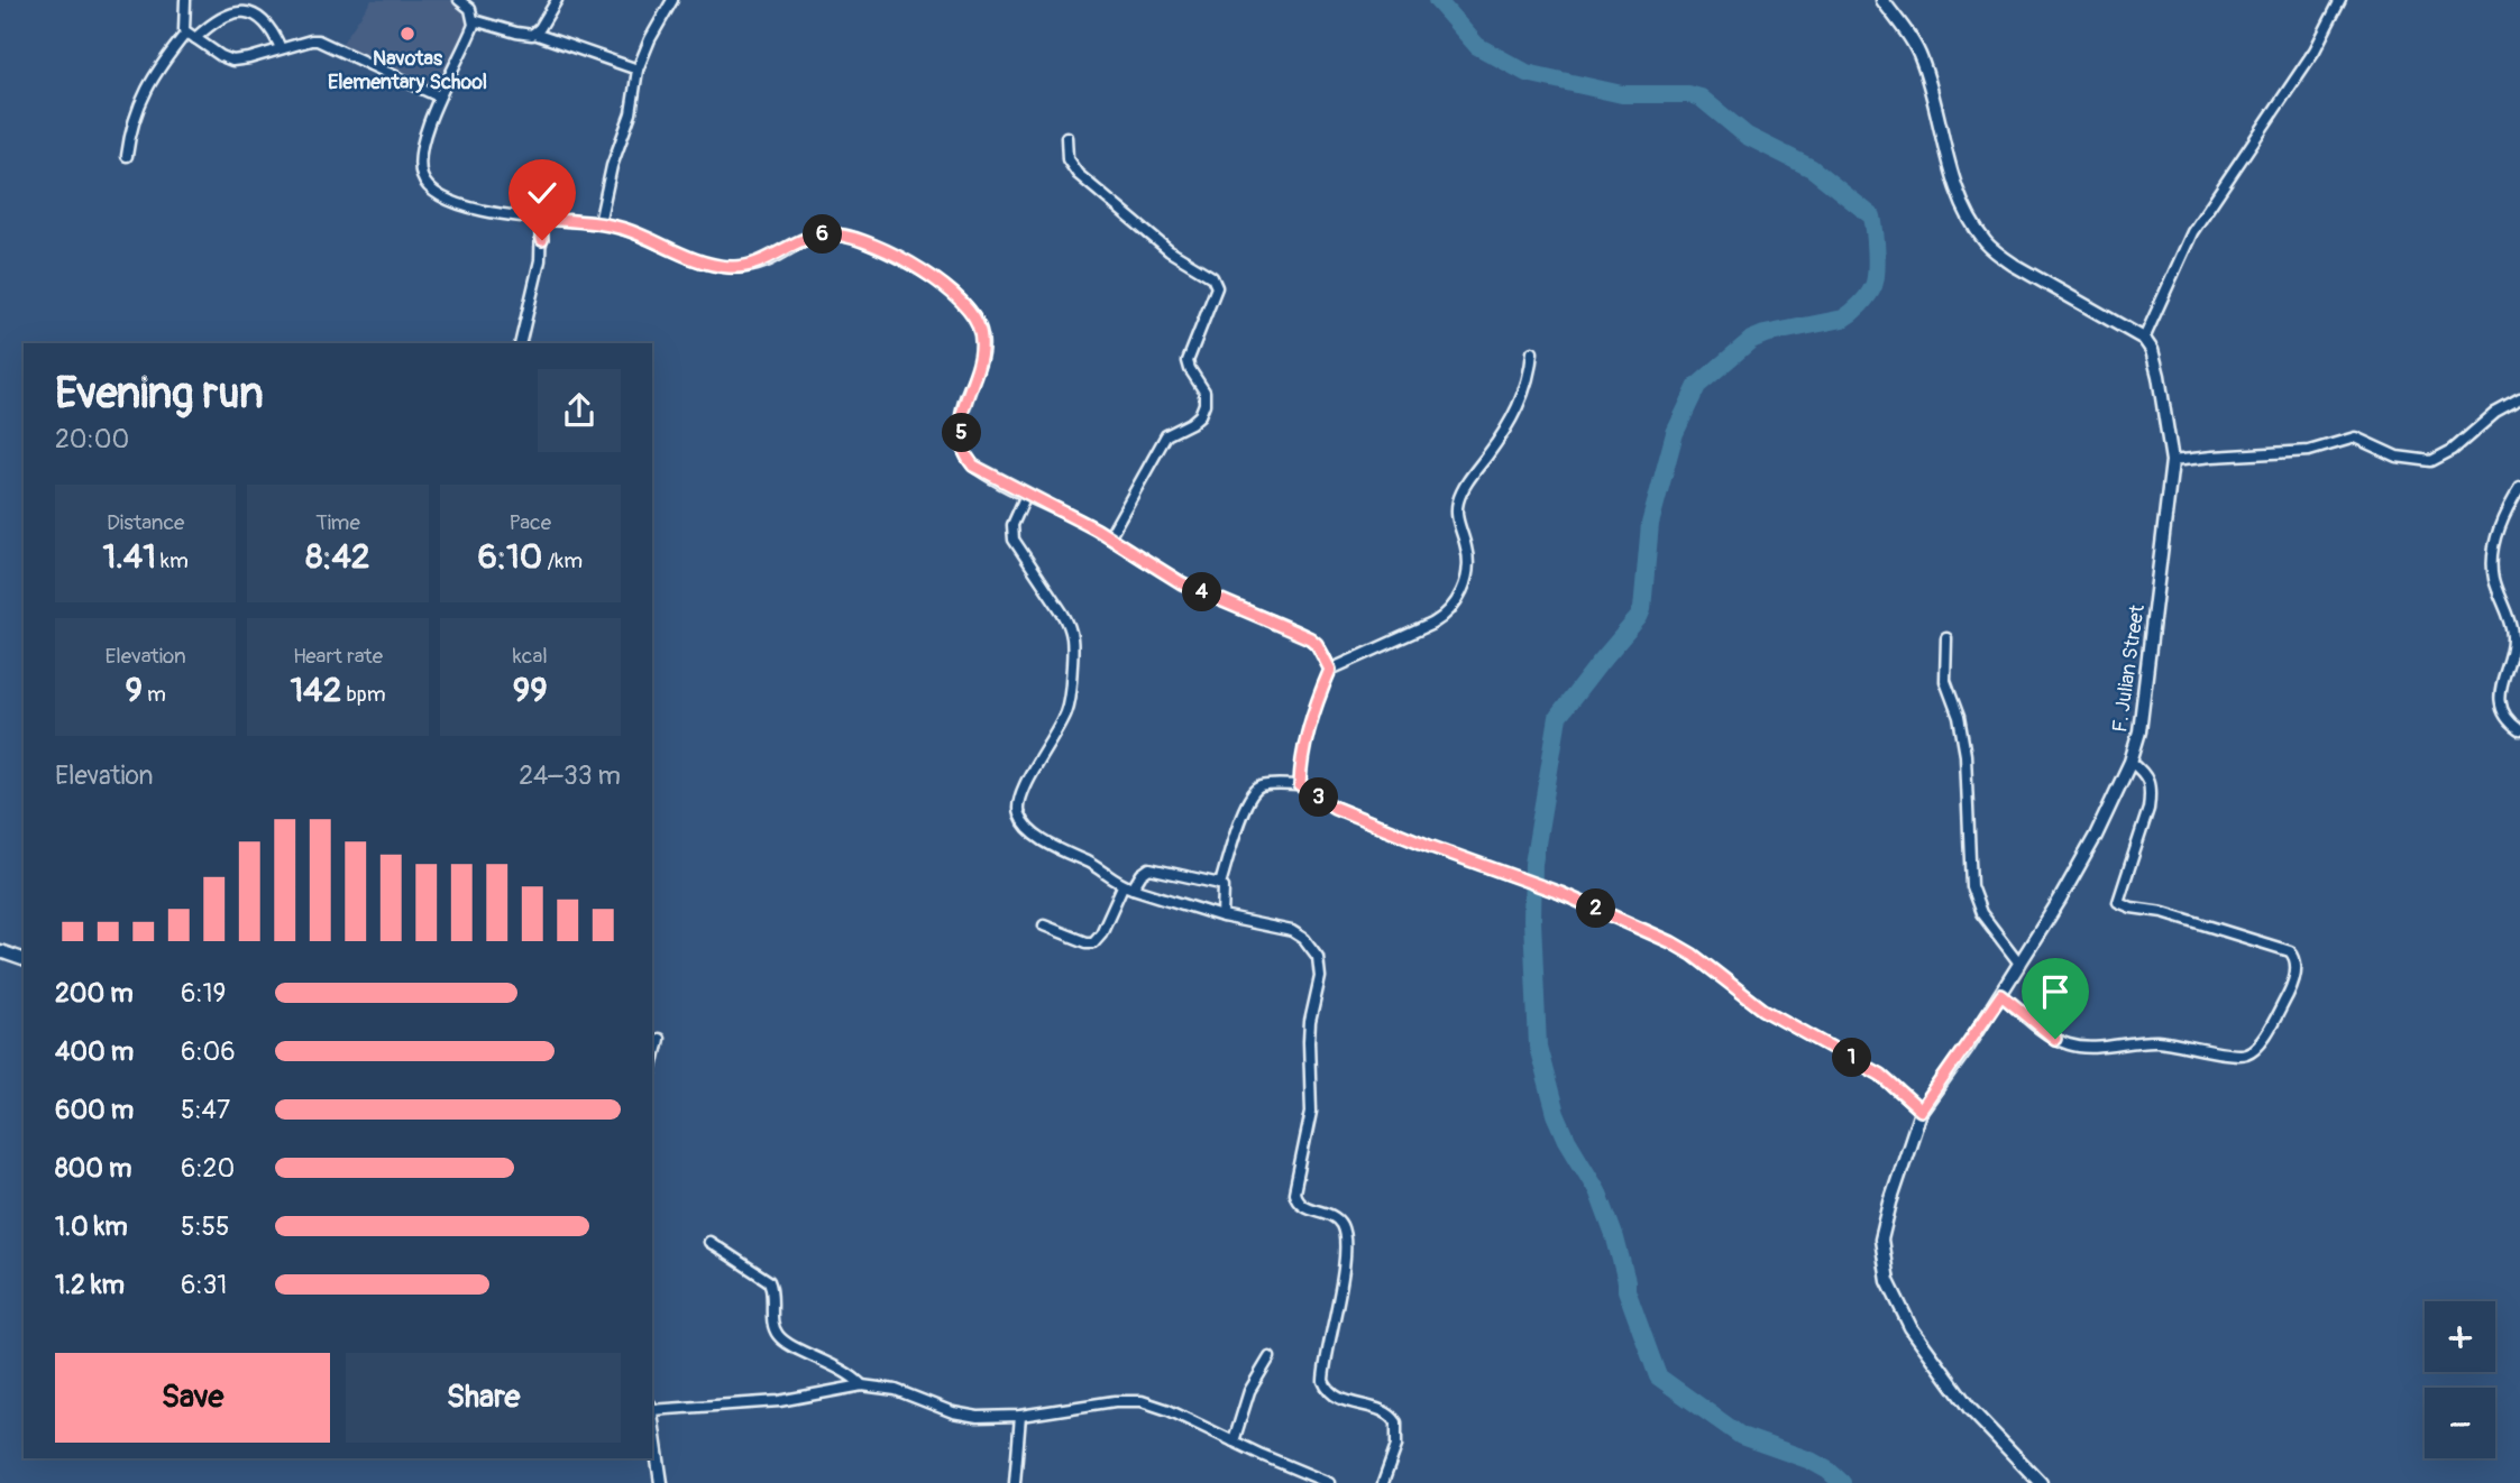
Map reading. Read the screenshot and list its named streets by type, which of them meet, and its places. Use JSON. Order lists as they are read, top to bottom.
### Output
{
  "streets": {
    "street": ["F. Julian Street"]
  },
  "places": ["Navotas Elementary School"],
  "page": {
    "pins": [
      "6",
      "5",
      "4",
      "3",
      "2",
      "1"
    ],
    "heading": ["Evening run", "20:00"],
    "stats": [
      ["Distance", "1.41 km"],
      ["Time", "8:42"],
      ["Pace", "6:10 /km"],
      ["Elevation", "9 m"],
      ["Heart rate", "142 bpm"],
      ["kcal", "99"]
    ],
    "chart": ["Elevation", "24–33 m"],
    "list": [
      {
        "name": "200 m",
        "note": "6:19"
      },
      {
        "name": "400 m",
        "note": "6:06"
      },
      {
        "name": "600 m",
        "note": "5:47"
      },
      {
        "name": "800 m",
        "note": "6:20"
      },
      {
        "name": "1.0 km",
        "note": "5:55"
      },
      {
        "name": "1.2 km",
        "note": "6:31"
      }
    ],
    "map_buttons": ["+", "−"],
    "buttons": ["Save", "Share"]
  }
}
